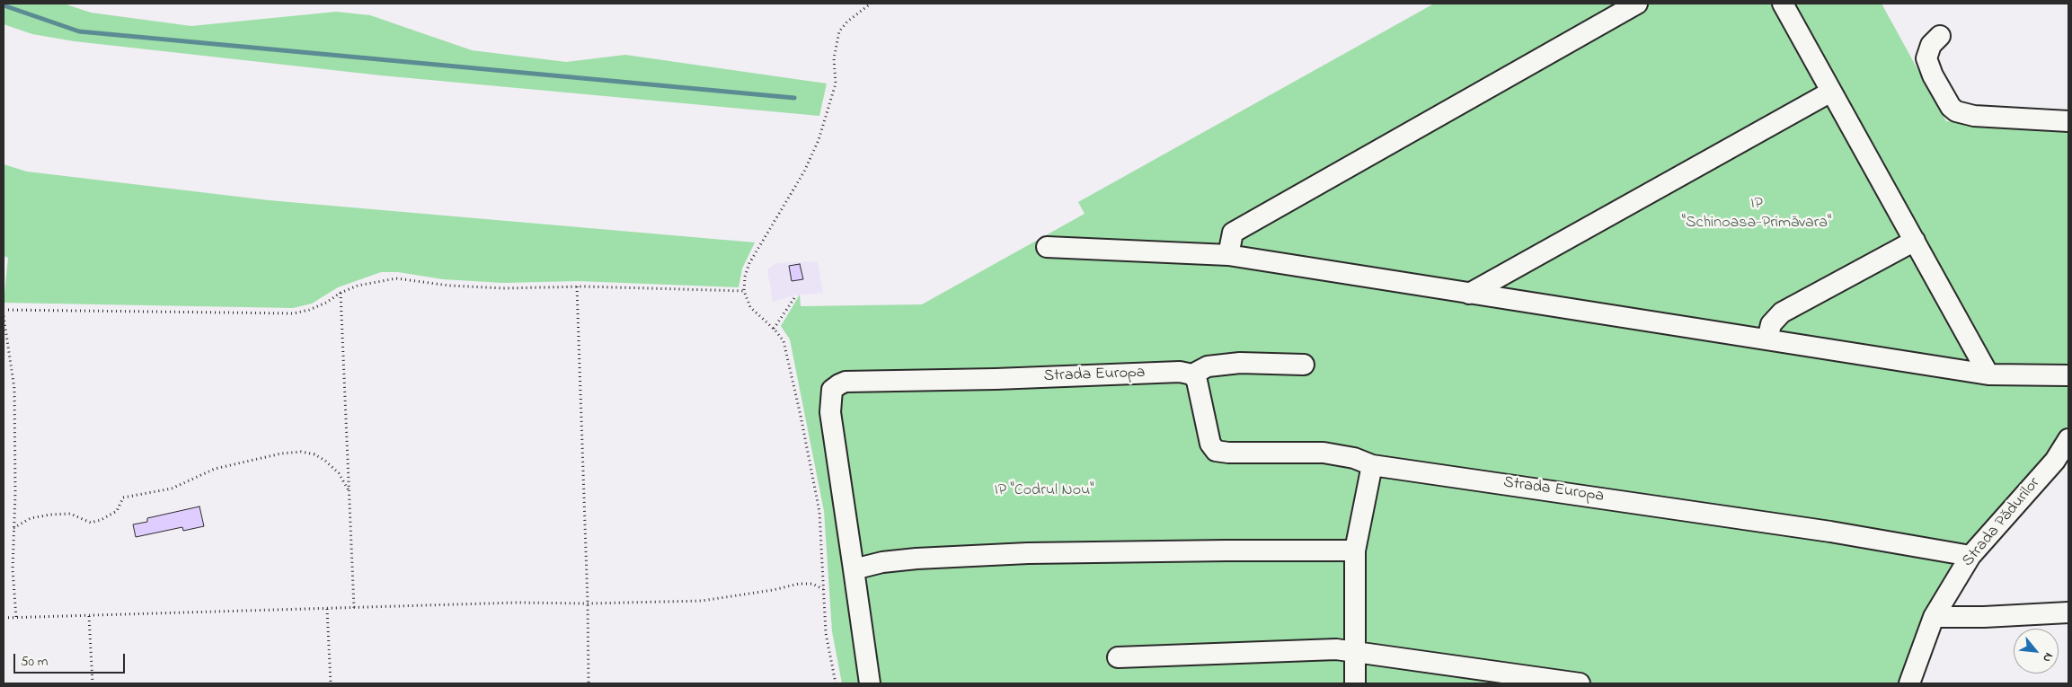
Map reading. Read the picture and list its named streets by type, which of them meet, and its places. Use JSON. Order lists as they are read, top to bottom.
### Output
{
  "streets": {
    "street": ["Strada Europa", "Strada Pădurilor"]
  },
  "crossings": [
    ["Strada Europa", "Strada Pădurilor"]
  ],
  "parks": ["IP \"Schinoasa-Primăvara\"", "IP \"Codrul Nou\""],
  "scale_bar": "50 m",
  "north": "bottom right"
}
